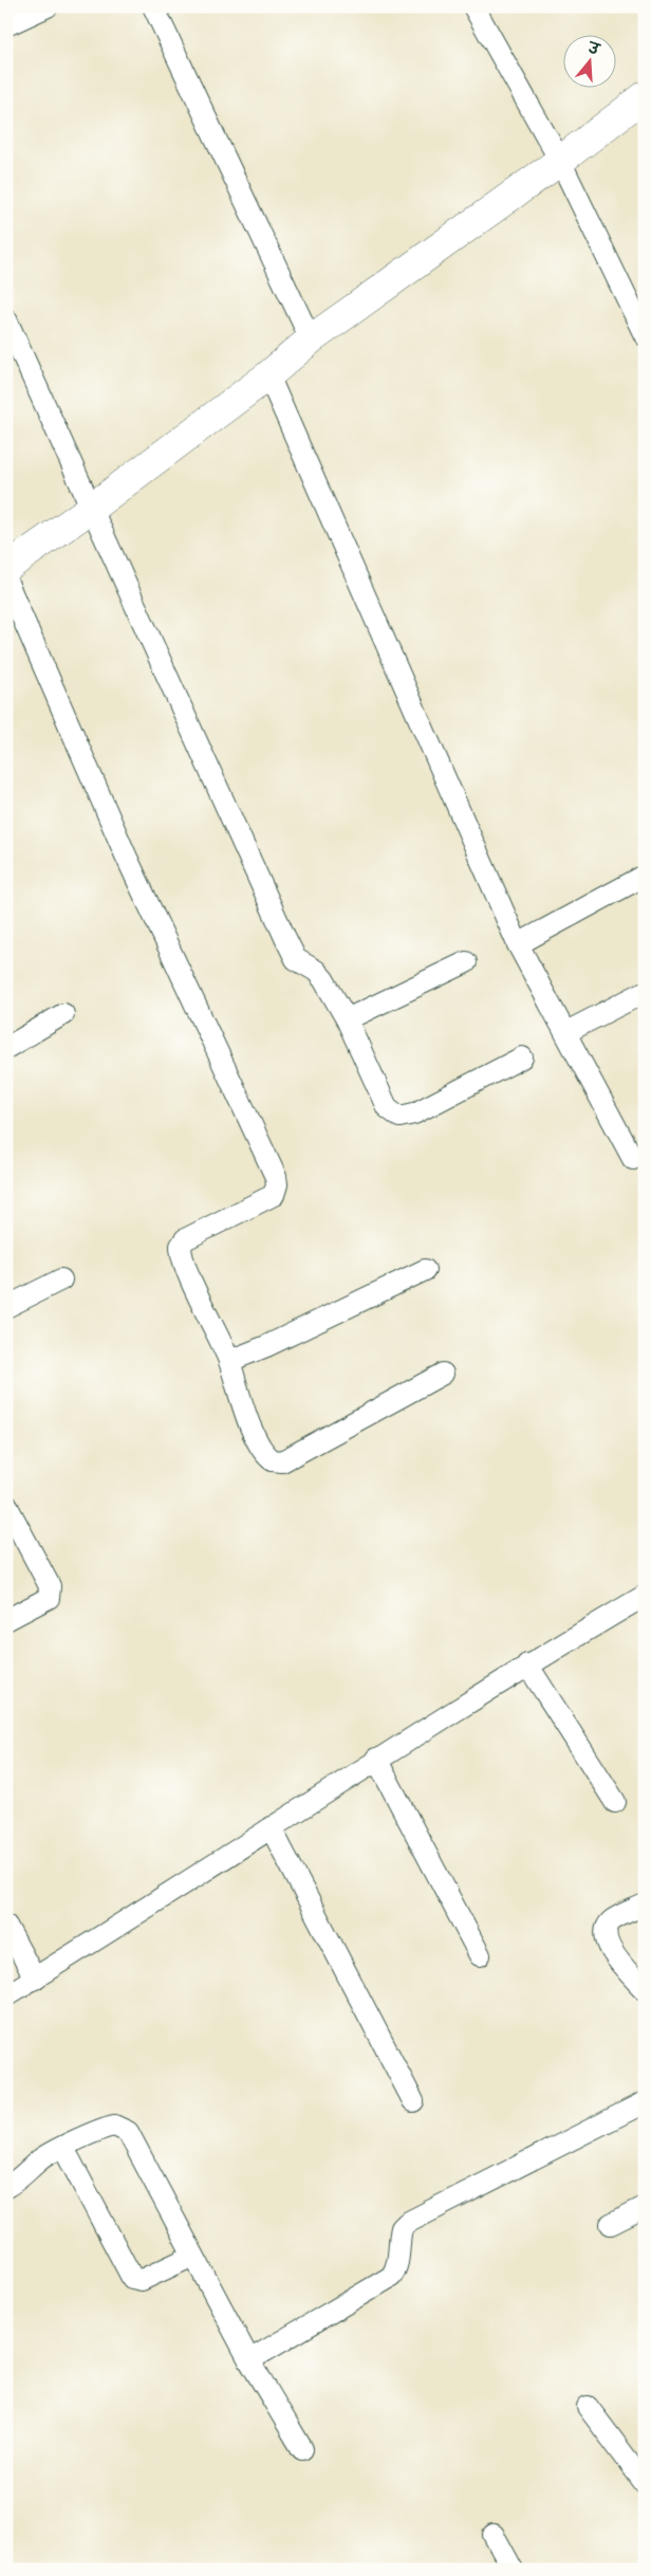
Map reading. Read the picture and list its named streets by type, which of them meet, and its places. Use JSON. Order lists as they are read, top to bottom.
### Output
{
  "north": "top"
}
